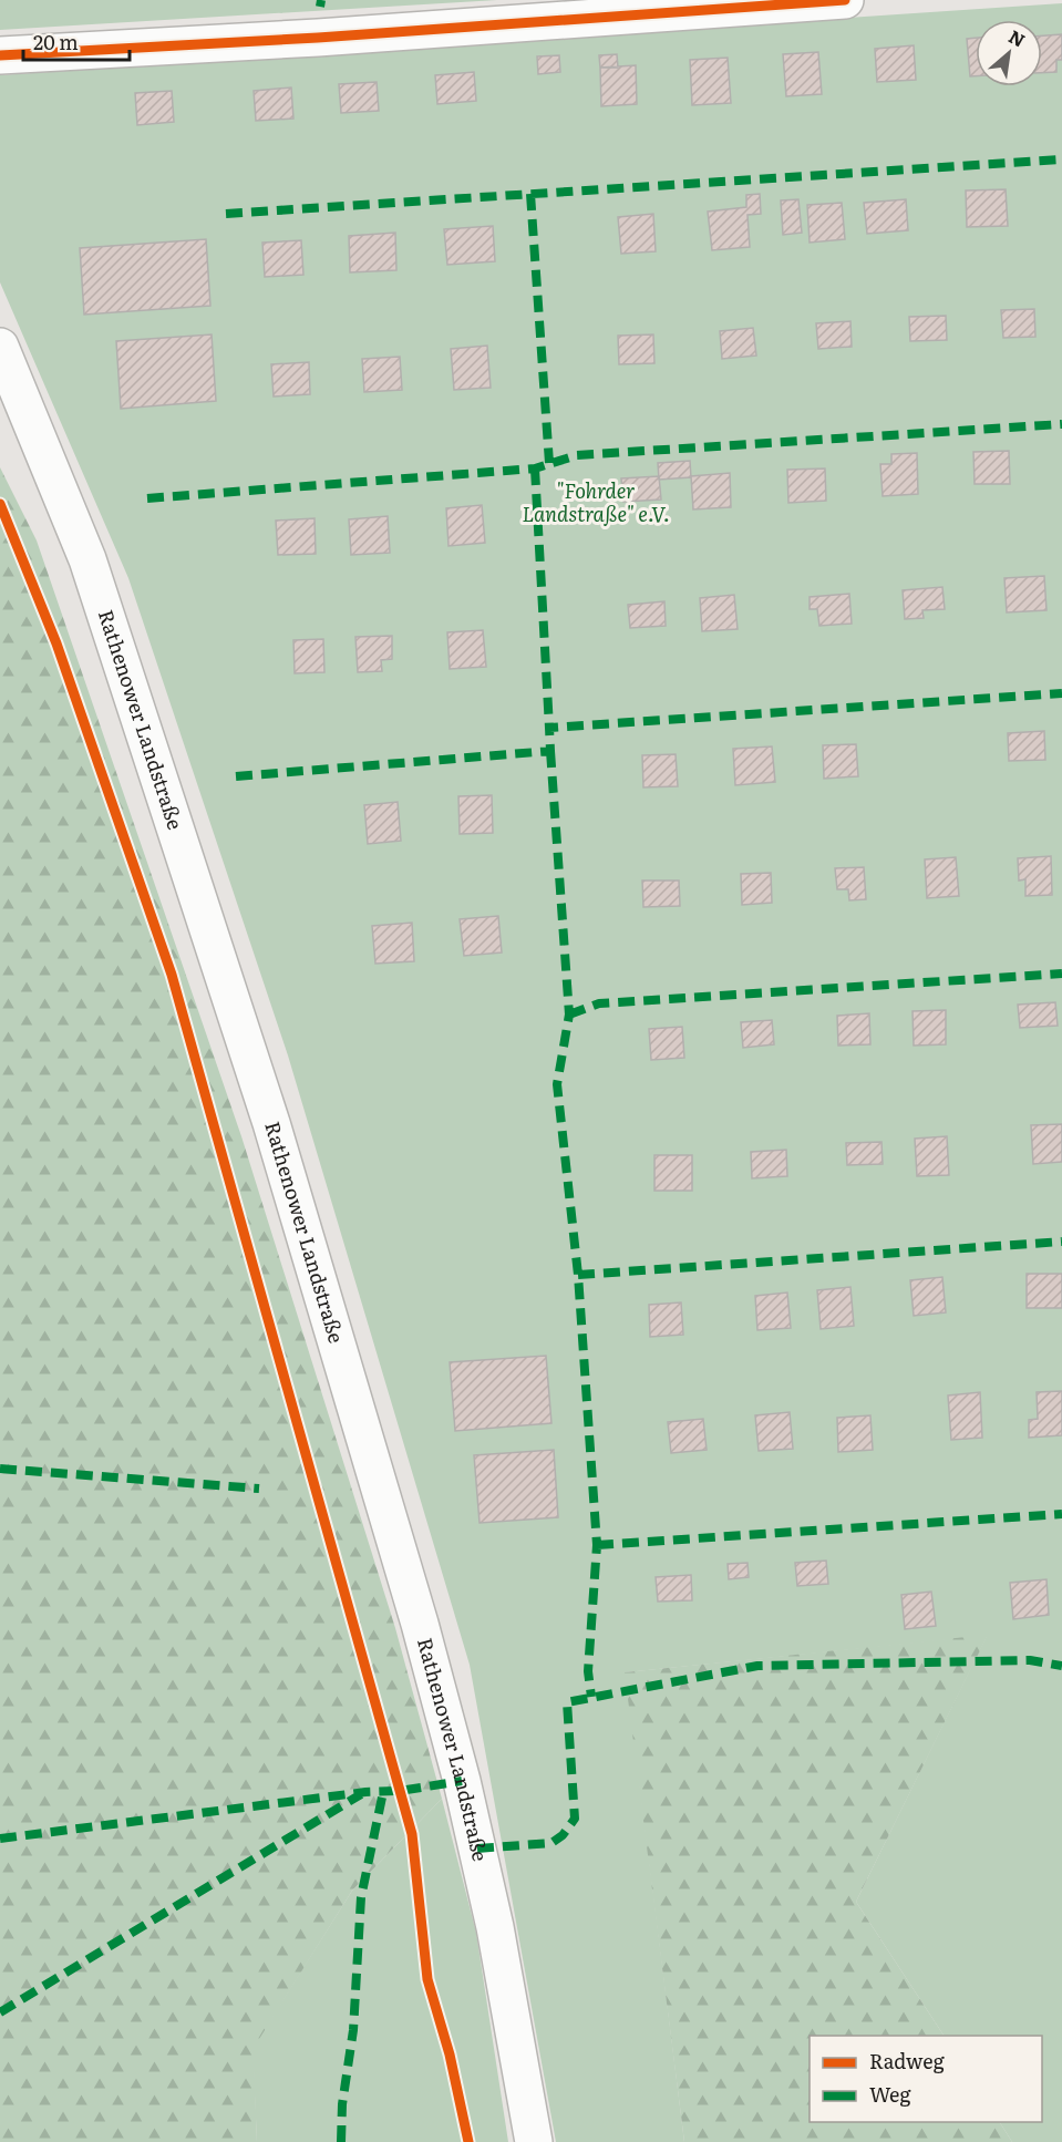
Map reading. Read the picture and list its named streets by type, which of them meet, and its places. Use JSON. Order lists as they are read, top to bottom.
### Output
{
  "streets": {
    "main road": ["Rathenower Landstraße"]
  },
  "parks": ["\"Fohrder Landstraße\" e.V."],
  "legend": ["Radweg", "Weg"],
  "scale_bar": "20 m",
  "north": "top right"
}
